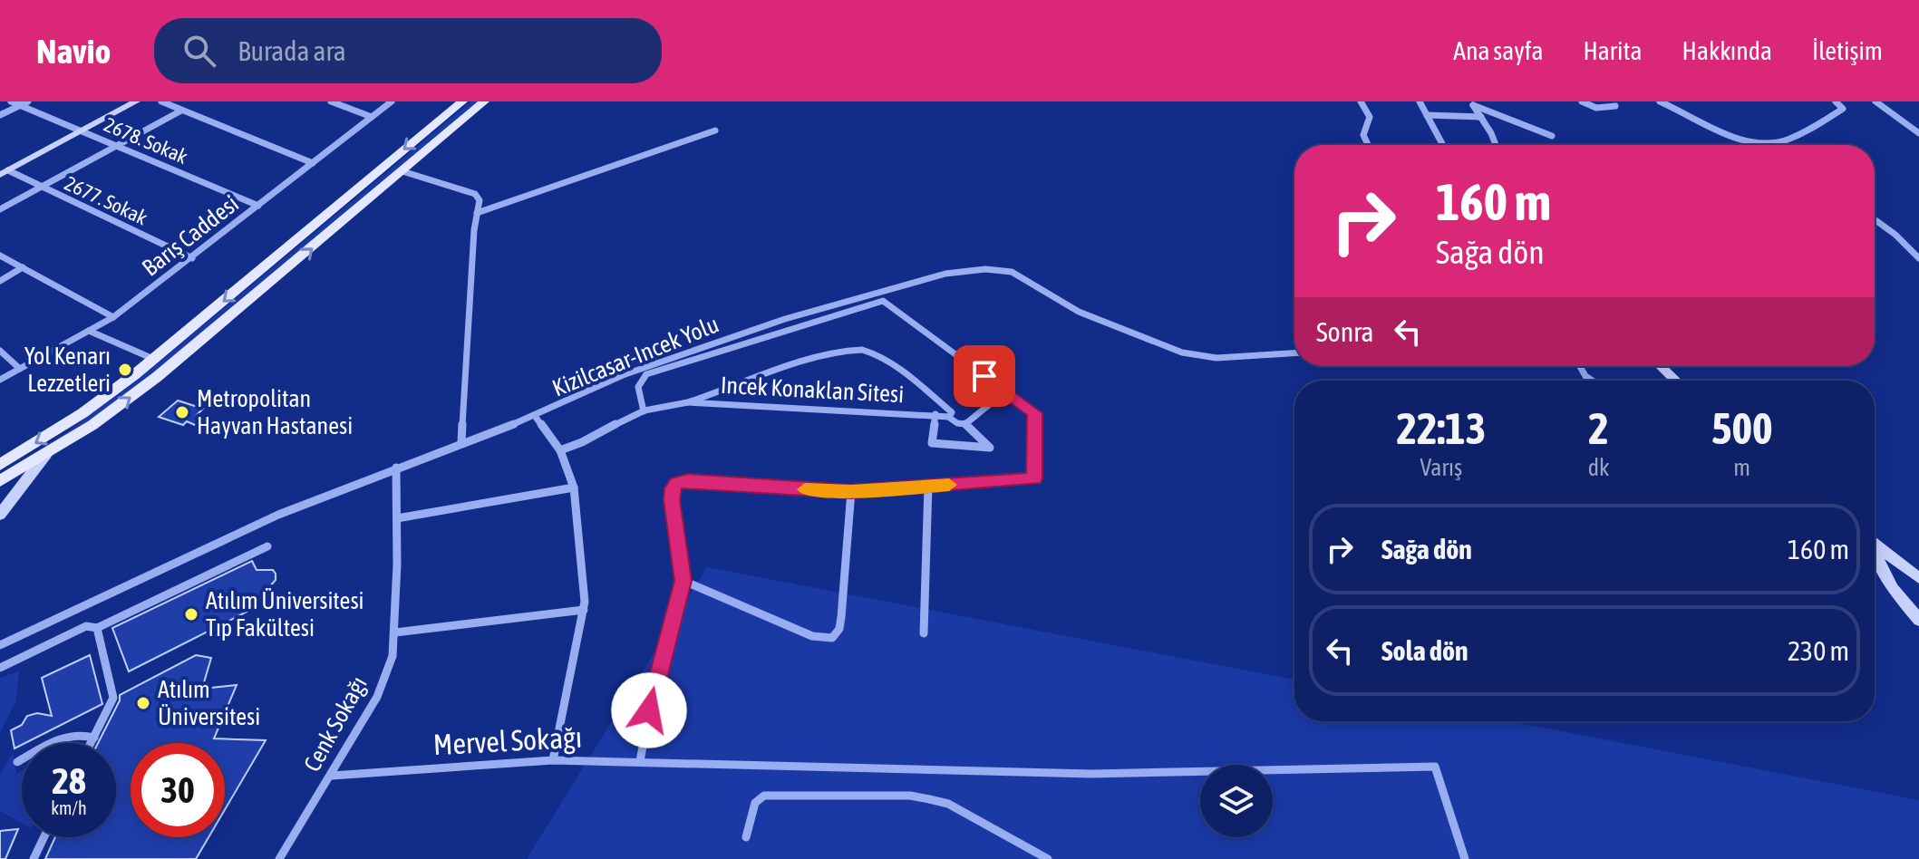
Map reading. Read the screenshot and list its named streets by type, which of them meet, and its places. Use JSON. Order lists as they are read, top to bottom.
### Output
{
  "streets": {
    "street": [
      "2678. Sokak",
      "2677. Sokak",
      "Barış Caddesi",
      "Kizilcasar-Incek Yolu",
      "Incek Konaklan Sitesi",
      "Cenk Sokağı",
      "Mervel Sokağı"
    ]
  },
  "crossings": [
    ["2678. Sokak", "Barış Caddesi"],
    ["2677. Sokak", "Barış Caddesi"],
    ["Kizilcasar-Incek Yolu", "Cenk Sokağı"],
    ["Cenk Sokağı", "Mervel Sokağı"]
  ],
  "places": [
    "Yol Kenarı Lezzetleri",
    "Metropolitan Hayvan Hastanesi",
    "Atılım Üniversitesi Tıp Fakültesi",
    "Atılım Üniversitesi"
  ],
  "page": {
    "header": "Navio",
    "search": "Burada ara",
    "nav": [
      "Ana sayfa",
      "Harita",
      "Hakkında",
      "İletişim"
    ],
    "turn": ["160 m", "Sağa dön"],
    "then": "Sonra",
    "eta": [
      "22:13",
      "Varış",
      "2",
      "dk",
      "500",
      "m"
    ],
    "list": [
      {
        "name": "Sağa dön",
        "value": "160 m"
      },
      {
        "name": "Sola dön",
        "value": "230 m"
      }
    ],
    "speed": "28 km/h",
    "limit": "30"
  }
}
